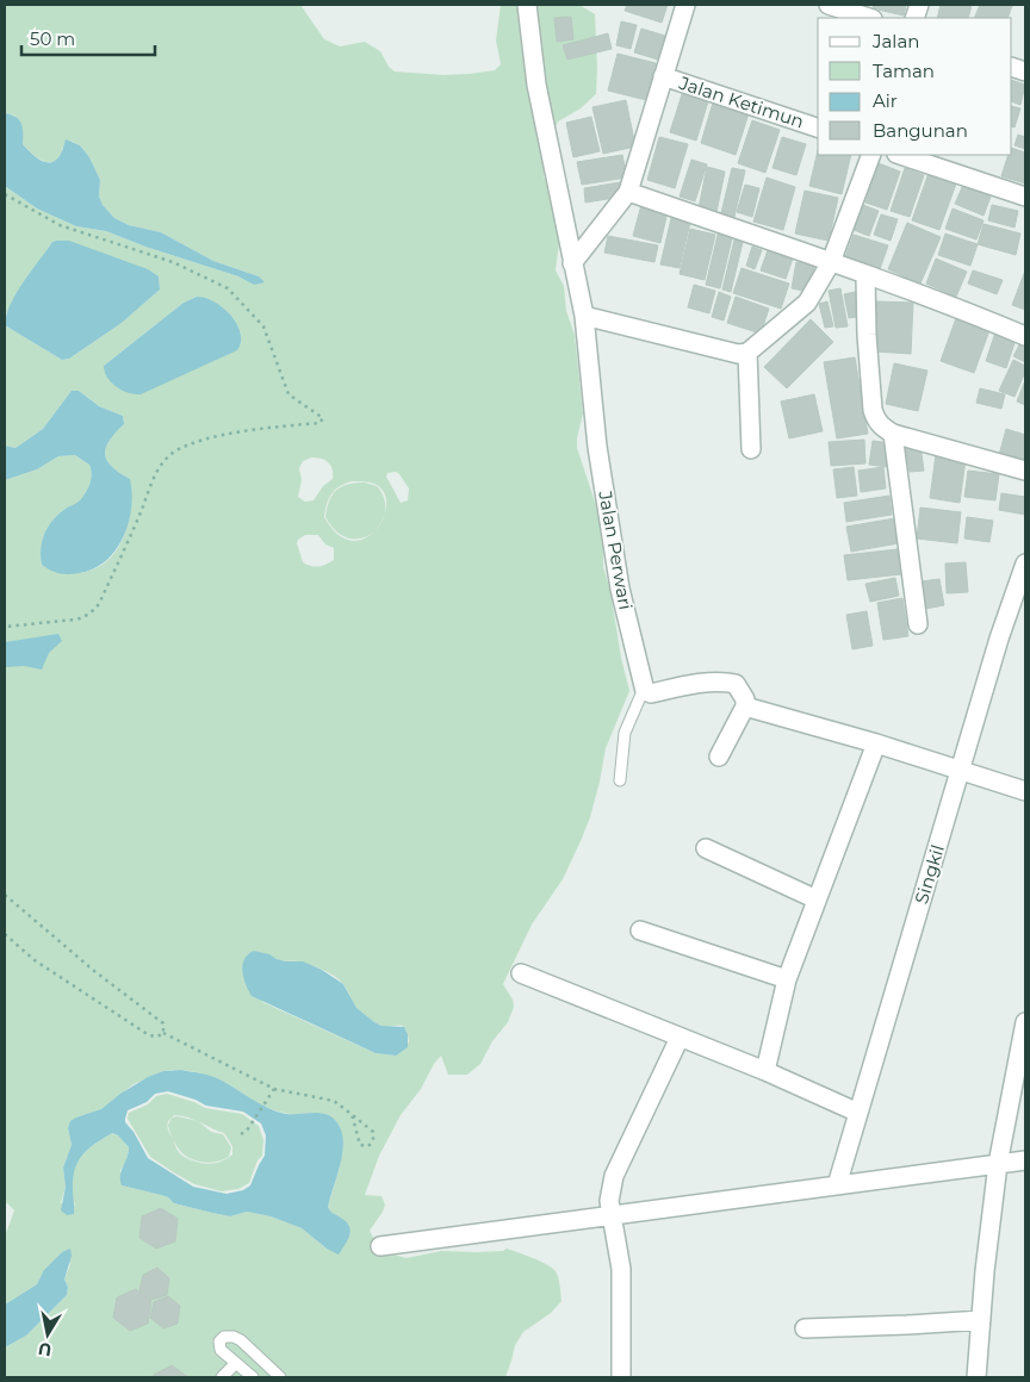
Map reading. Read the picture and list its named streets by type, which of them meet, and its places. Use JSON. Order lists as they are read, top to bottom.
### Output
{
  "streets": {
    "street": ["Jalan Ketimun", "Jalan Perwari", "Singkil"]
  },
  "legend": [
    "Jalan",
    "Taman",
    "Air",
    "Bangunan"
  ],
  "scale_bar": "50 m",
  "north": "bottom"
}
